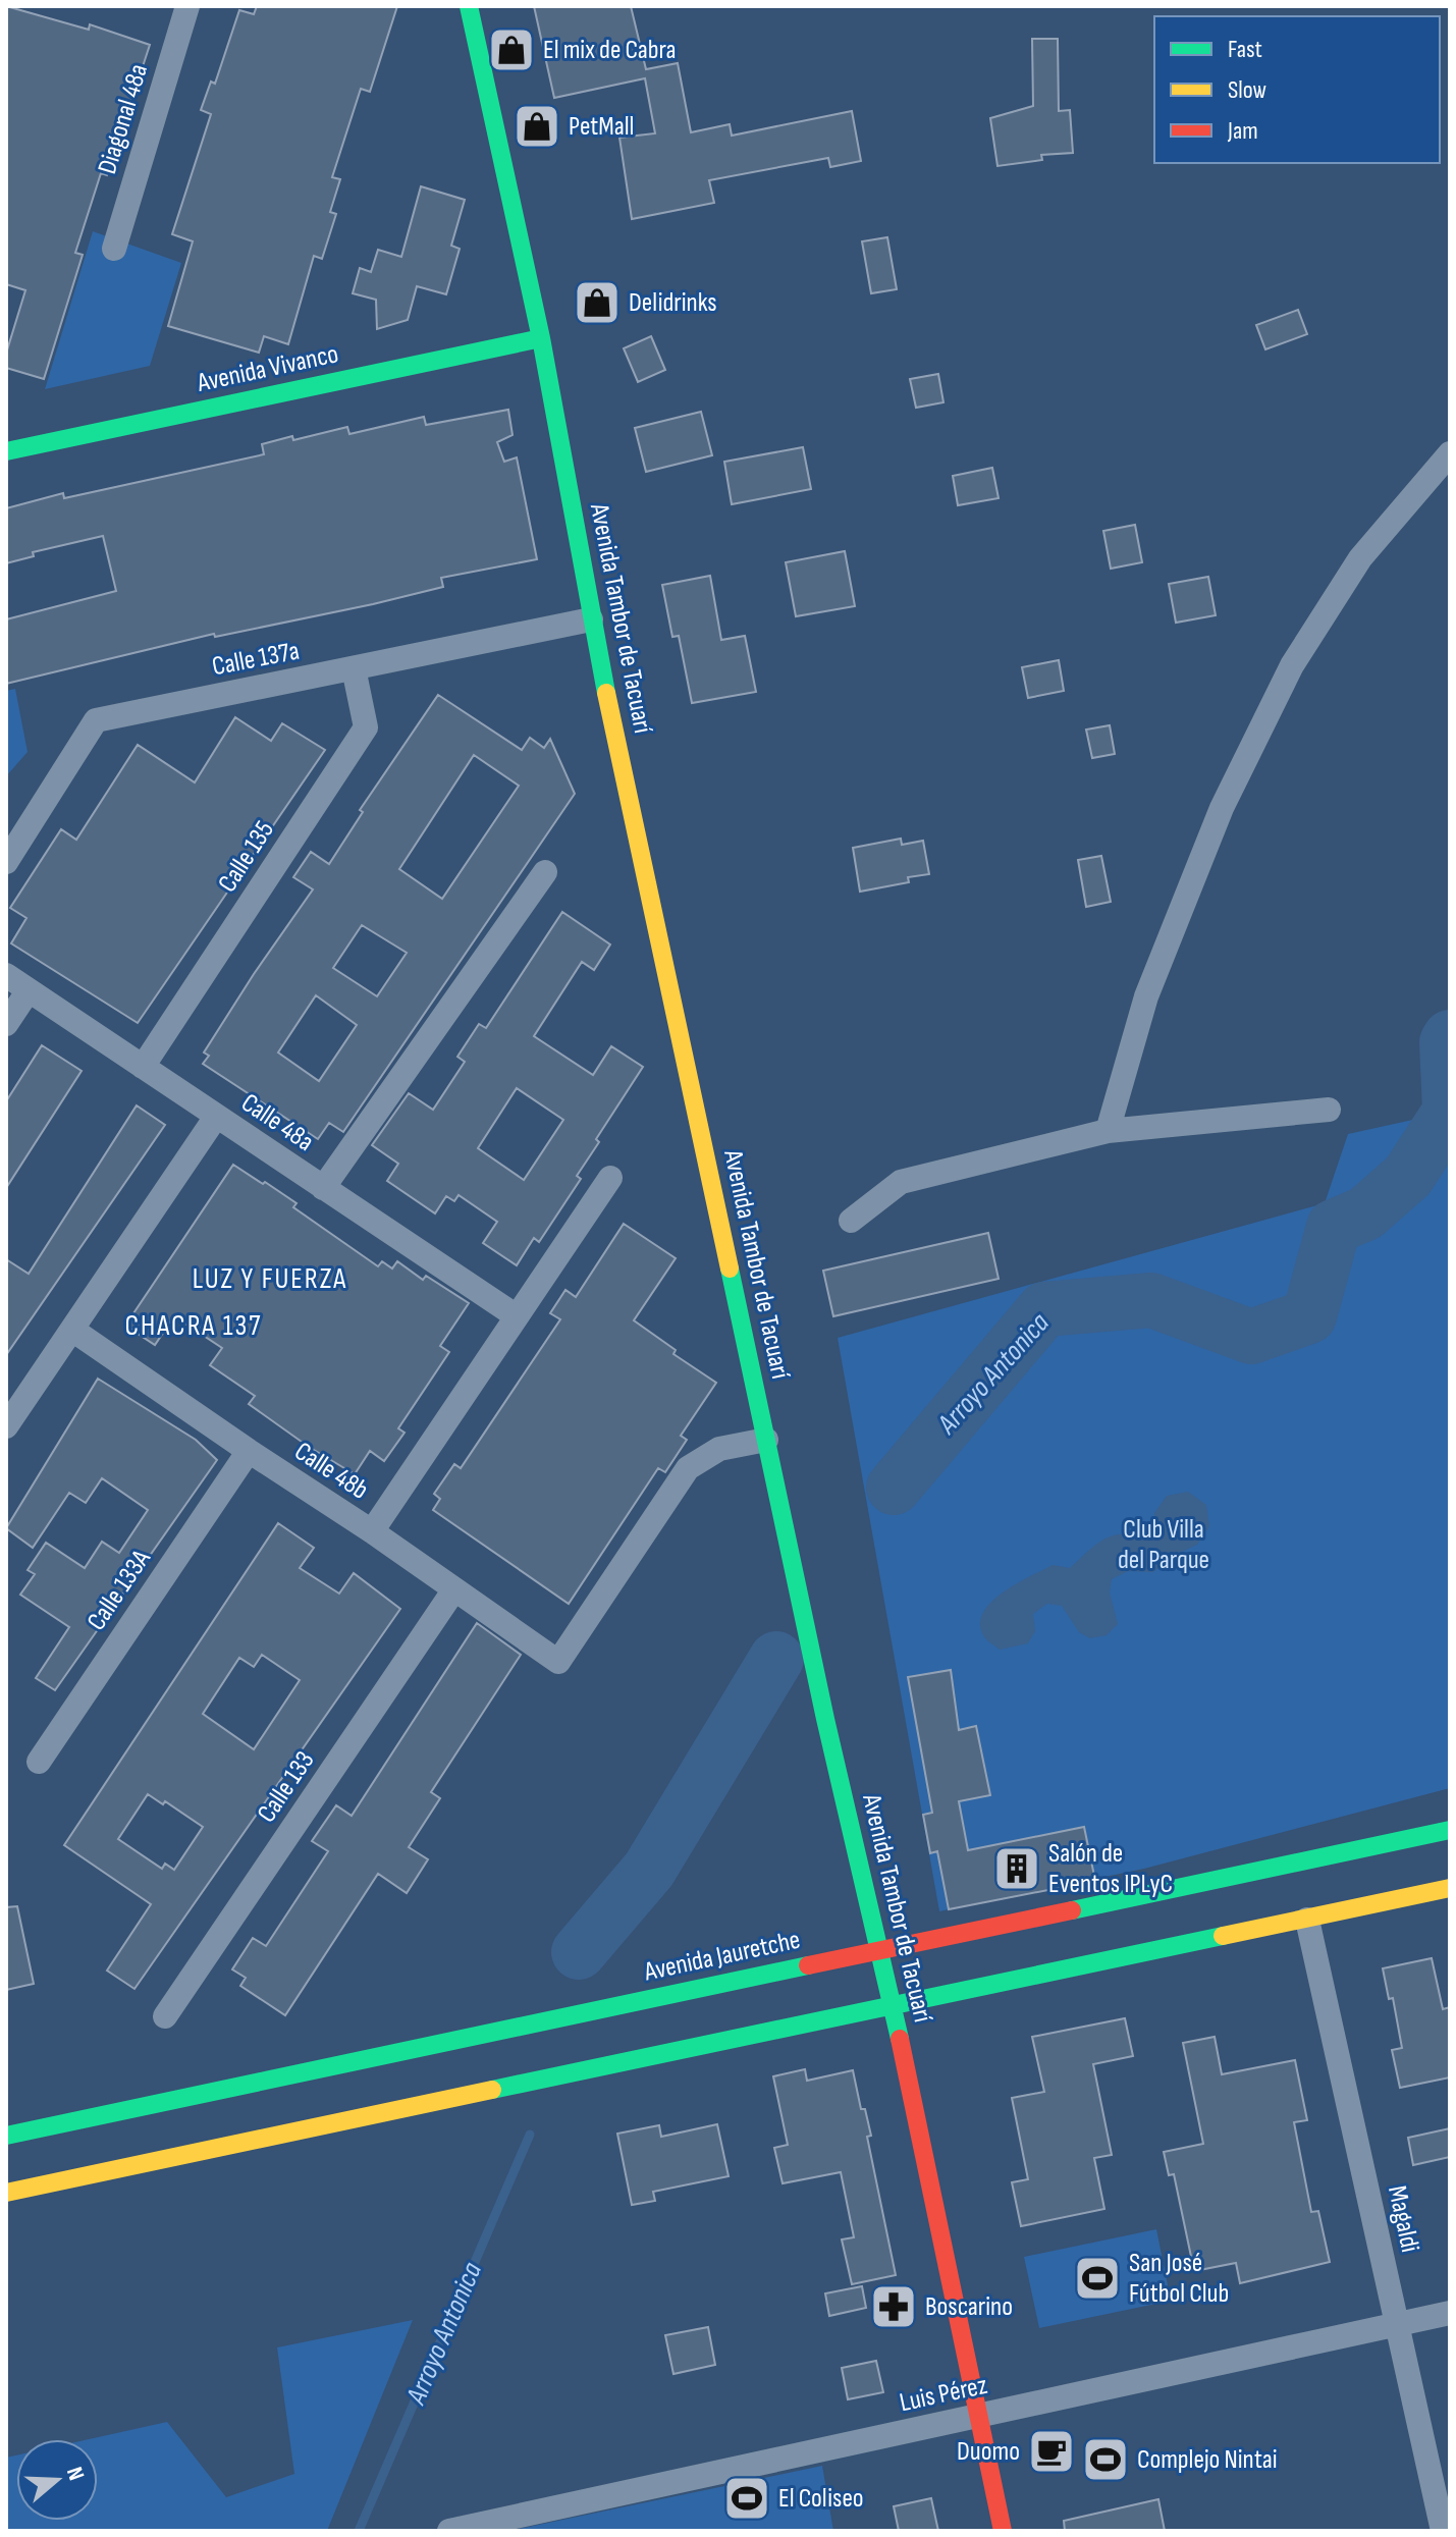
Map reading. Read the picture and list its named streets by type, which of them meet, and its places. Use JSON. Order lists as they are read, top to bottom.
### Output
{
  "streets": {
    "main road": ["Avenida Vivanco", "Avenida Tambor de Tacuarí", "Avenida Jauretche"],
    "street": [
      "Diagonal 48a",
      "Calle 137a",
      "Calle 135",
      "Calle 48a",
      "Calle 48b",
      "Calle 133A",
      "Calle 133",
      "Magaldi",
      "Luis Pérez"
    ]
  },
  "crossings": [
    ["Avenida Vivanco", "Avenida Tambor de Tacuarí"],
    ["Avenida Tambor de Tacuarí", "Calle 137a"],
    ["Avenida Tambor de Tacuarí", "Calle 48b"],
    ["Avenida Tambor de Tacuarí", "Avenida Jauretche"],
    ["Avenida Tambor de Tacuarí", "Luis Pérez"],
    ["Calle 137a", "Calle 135"],
    ["Calle 135", "Calle 48a"],
    ["Calle 48b", "Calle 133A"],
    ["Calle 48b", "Calle 133"],
    ["Magaldi", "Luis Pérez"]
  ],
  "districts": ["LUZ Y FUERZA", "CHACRA 137"],
  "water": ["Arroyo Antonica"],
  "parks": ["Club Villa del Parque"],
  "places": {
    "shop": ["El mix de Cabra", "PetMall", "Delidrinks"],
    "building": ["Salón de Eventos IPLyC"],
    "sports": ["San José Fútbol Club", "Complejo Nintai", "El Coliseo"],
    "pharmacy": ["Boscarino"],
    "cafe": ["Duomo"]
  },
  "legend": ["Fast", "Slow", "Jam"],
  "north": "right"
}
